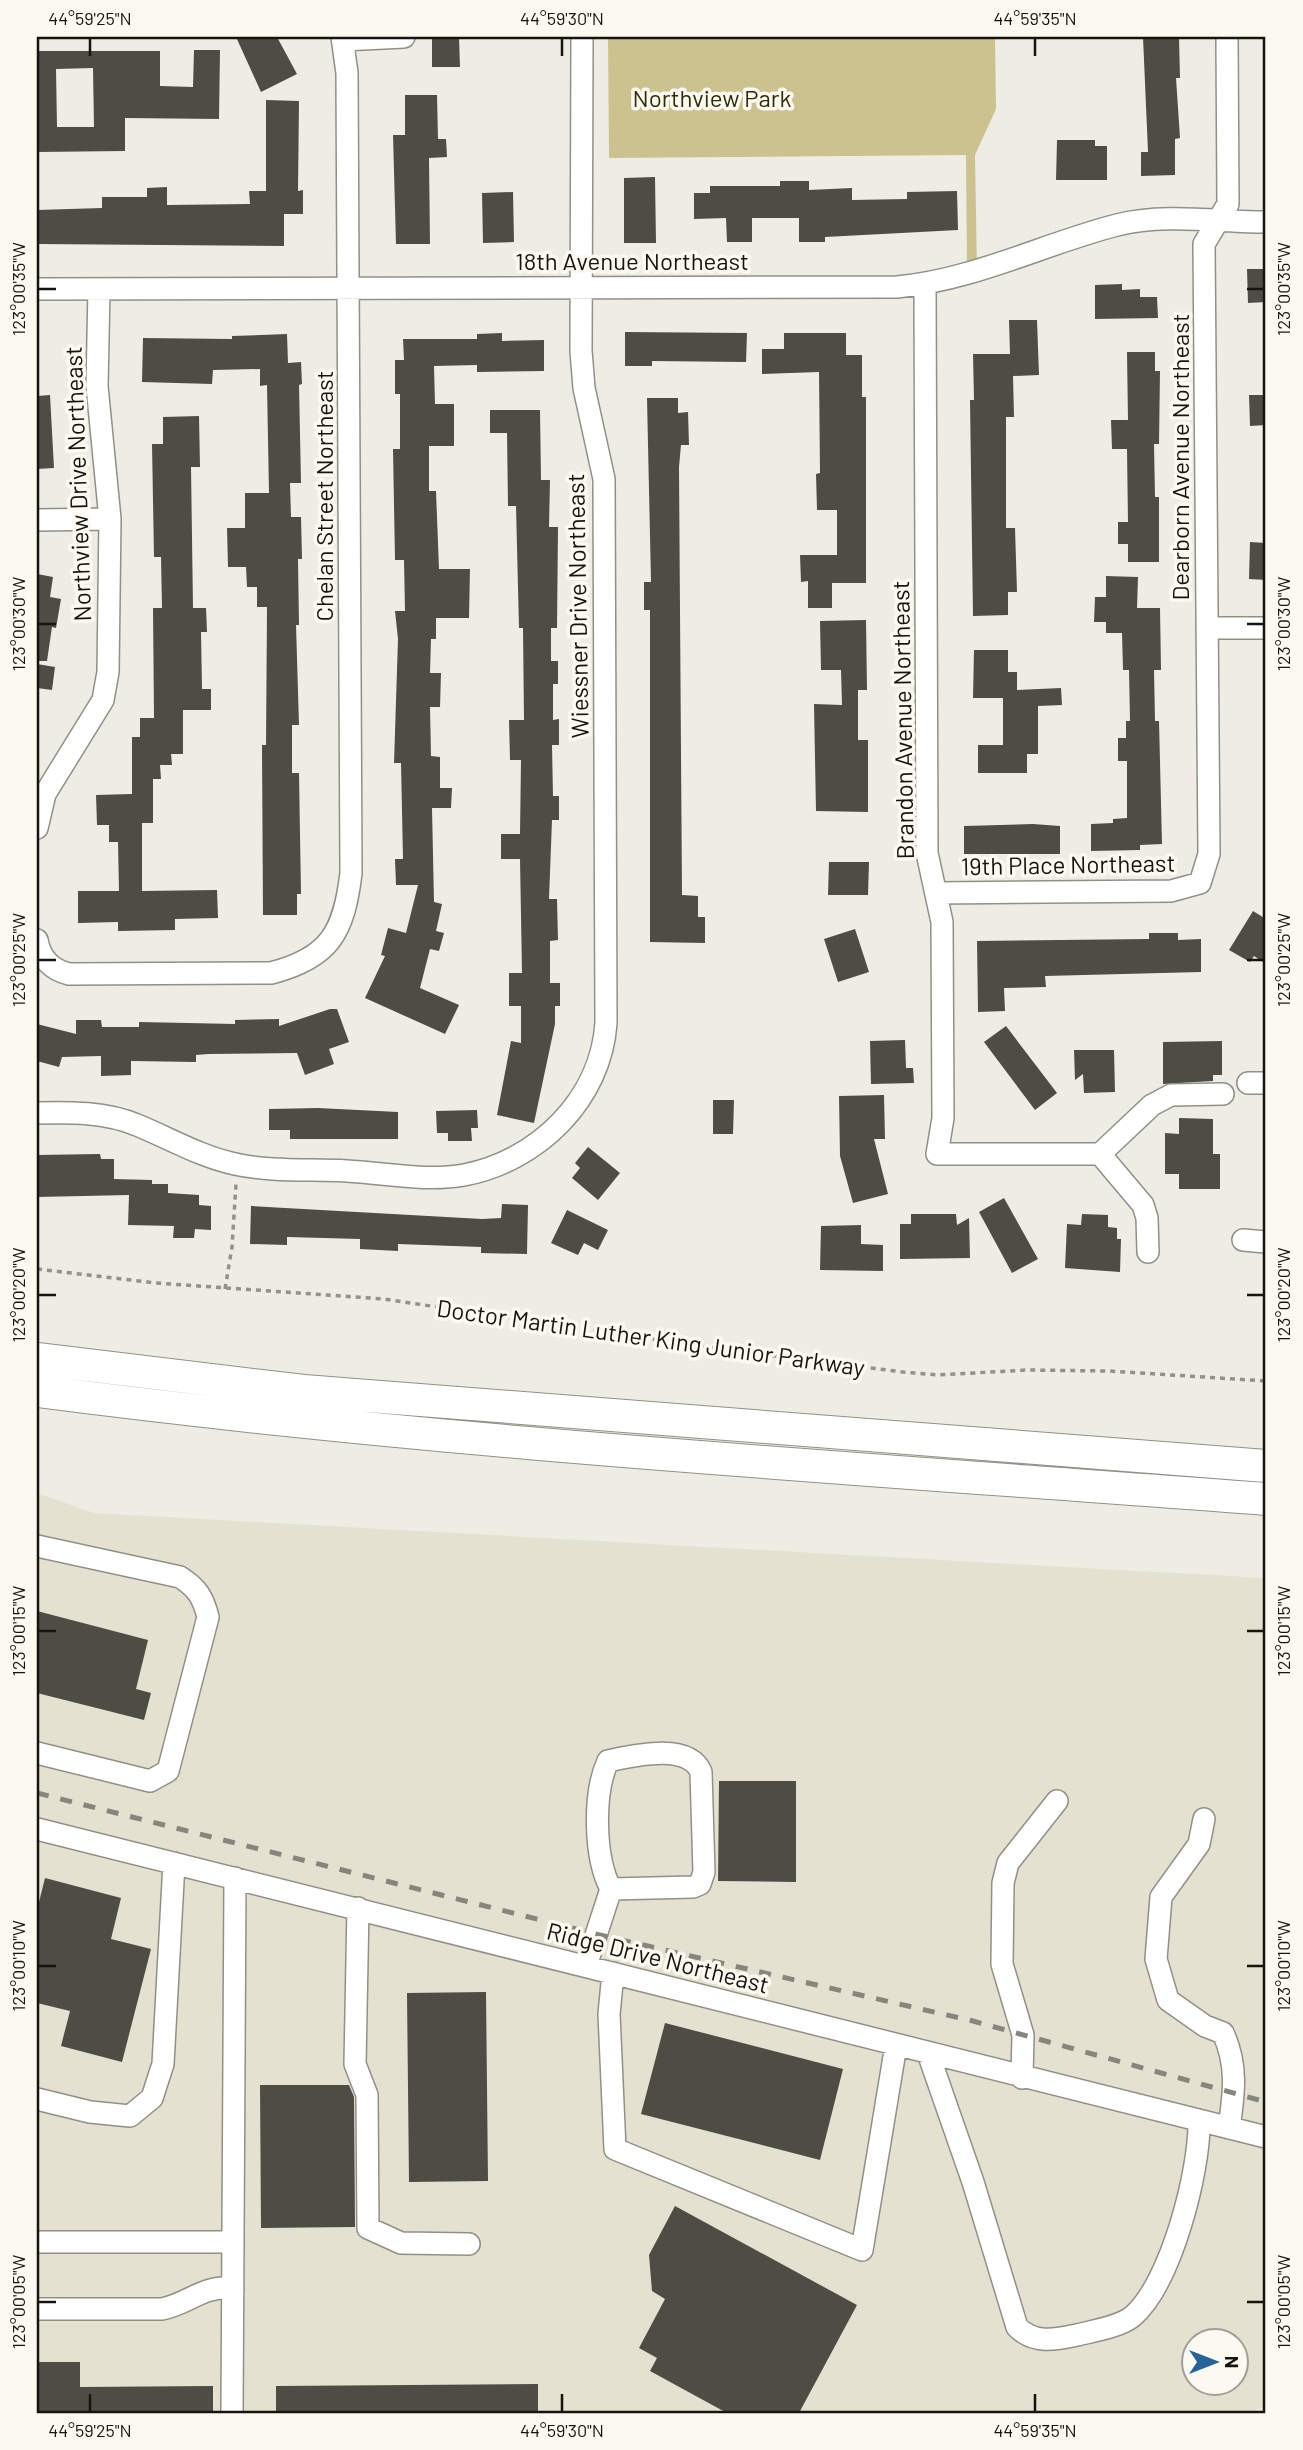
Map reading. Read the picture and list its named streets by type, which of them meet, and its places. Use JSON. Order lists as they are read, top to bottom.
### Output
{
  "streets": {
    "street": [
      "18th Avenue Northeast",
      "Dearborn Avenue Northeast",
      "Northview Drive Northeast",
      "Chelan Street Northeast",
      "Wiessner Drive Northeast",
      "Brandon Avenue Northeast",
      "19th Place Northeast",
      "Ridge Drive Northeast"
    ],
    "path": ["Doctor Martin Luther King Junior Parkway"]
  },
  "crossings": [
    ["18th Avenue Northeast", "Dearborn Avenue Northeast"],
    ["18th Avenue Northeast", "Northview Drive Northeast"],
    ["18th Avenue Northeast", "Chelan Street Northeast"],
    ["18th Avenue Northeast", "Wiessner Drive Northeast"],
    ["18th Avenue Northeast", "Brandon Avenue Northeast"],
    ["Dearborn Avenue Northeast", "19th Place Northeast"],
    ["Brandon Avenue Northeast", "19th Place Northeast"]
  ],
  "parks": ["Northview Park"],
  "north": "right",
  "coordinates": [
    "44°59'25\"N",
    "44°59'30\"N",
    "44°59'35\"N",
    "123°00'35\"W",
    "123°00'30\"W",
    "123°00'25\"W",
    "123°00'20\"W",
    "123°00'15\"W",
    "123°00'10\"W",
    "123°00'05\"W"
  ]
}
